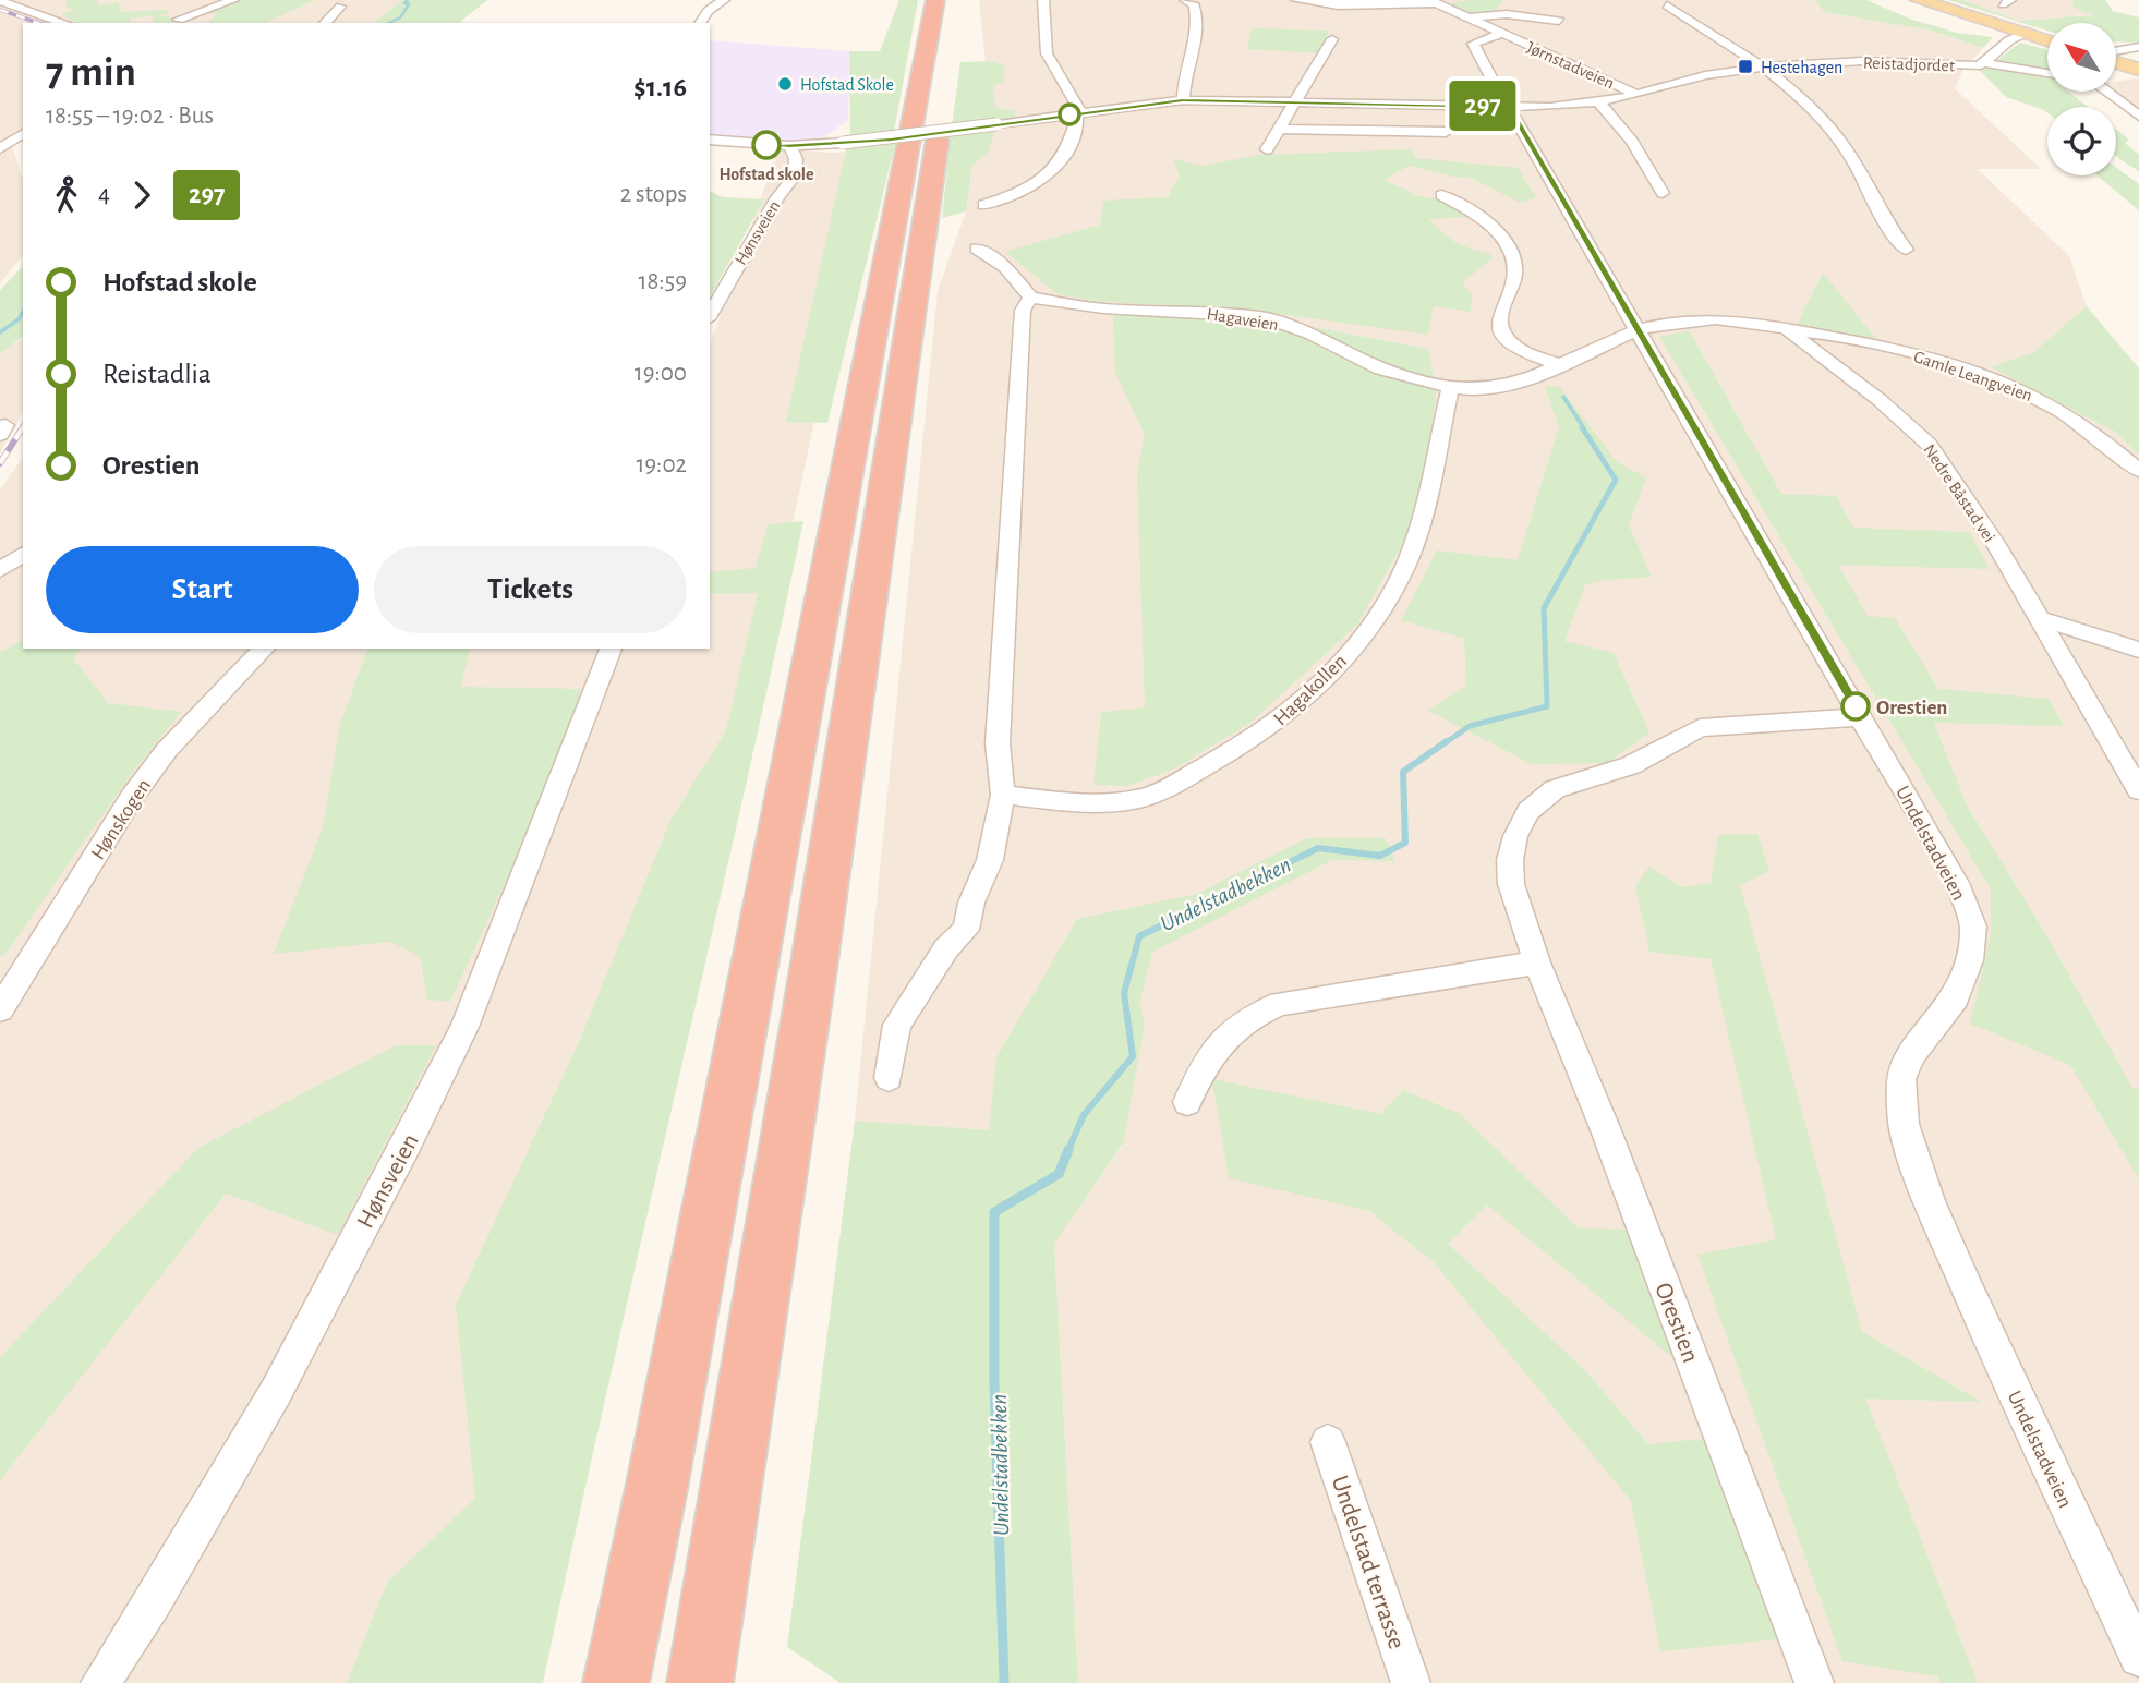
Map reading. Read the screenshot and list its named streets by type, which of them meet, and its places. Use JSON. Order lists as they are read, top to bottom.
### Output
{
  "streets": {
    "street": [
      "Reistadjordet",
      "Jørnstadveien",
      "Hønsveien",
      "Hagaveien",
      "Gamle Leangveien",
      "Nedre Båstad vei",
      "Hagakollen",
      "Hønskogen",
      "Undelstadveien",
      "Orestien",
      "Undelstad terrasse"
    ]
  },
  "crossings": [
    ["Reistadjordet", "Jørnstadveien"],
    ["Reistadjordet", "Hønsveien"],
    ["Reistadjordet", "Undelstadveien"],
    ["Jørnstadveien", "Undelstadveien"],
    ["Hagaveien", "Hagakollen"],
    ["Hagaveien", "Undelstadveien"],
    ["Gamle Leangveien", "Nedre Båstad vei"],
    ["Undelstadveien", "Orestien"]
  ],
  "water": ["Undelstadbekken"],
  "places": {
    "transit": ["Hestehagen"],
    "other": ["Hofstad Skole", "Hofstad skole", "Orestien"]
  },
  "lines": ["bus line 297"],
  "north": "top left",
  "page": {
    "on_map": "297",
    "heading": ["7 min", "18:55 – 19:02 · Bus", "$1.16"],
    "legs": ["4", "297", "2 stops"],
    "list": [
      {
        "name": "Hofstad skole",
        "value": "18:59"
      },
      {
        "name": "Reistadlia",
        "value": "19:00"
      },
      {
        "name": "Orestien",
        "value": "19:02"
      }
    ],
    "buttons": ["Start", "Tickets"]
  }
}
